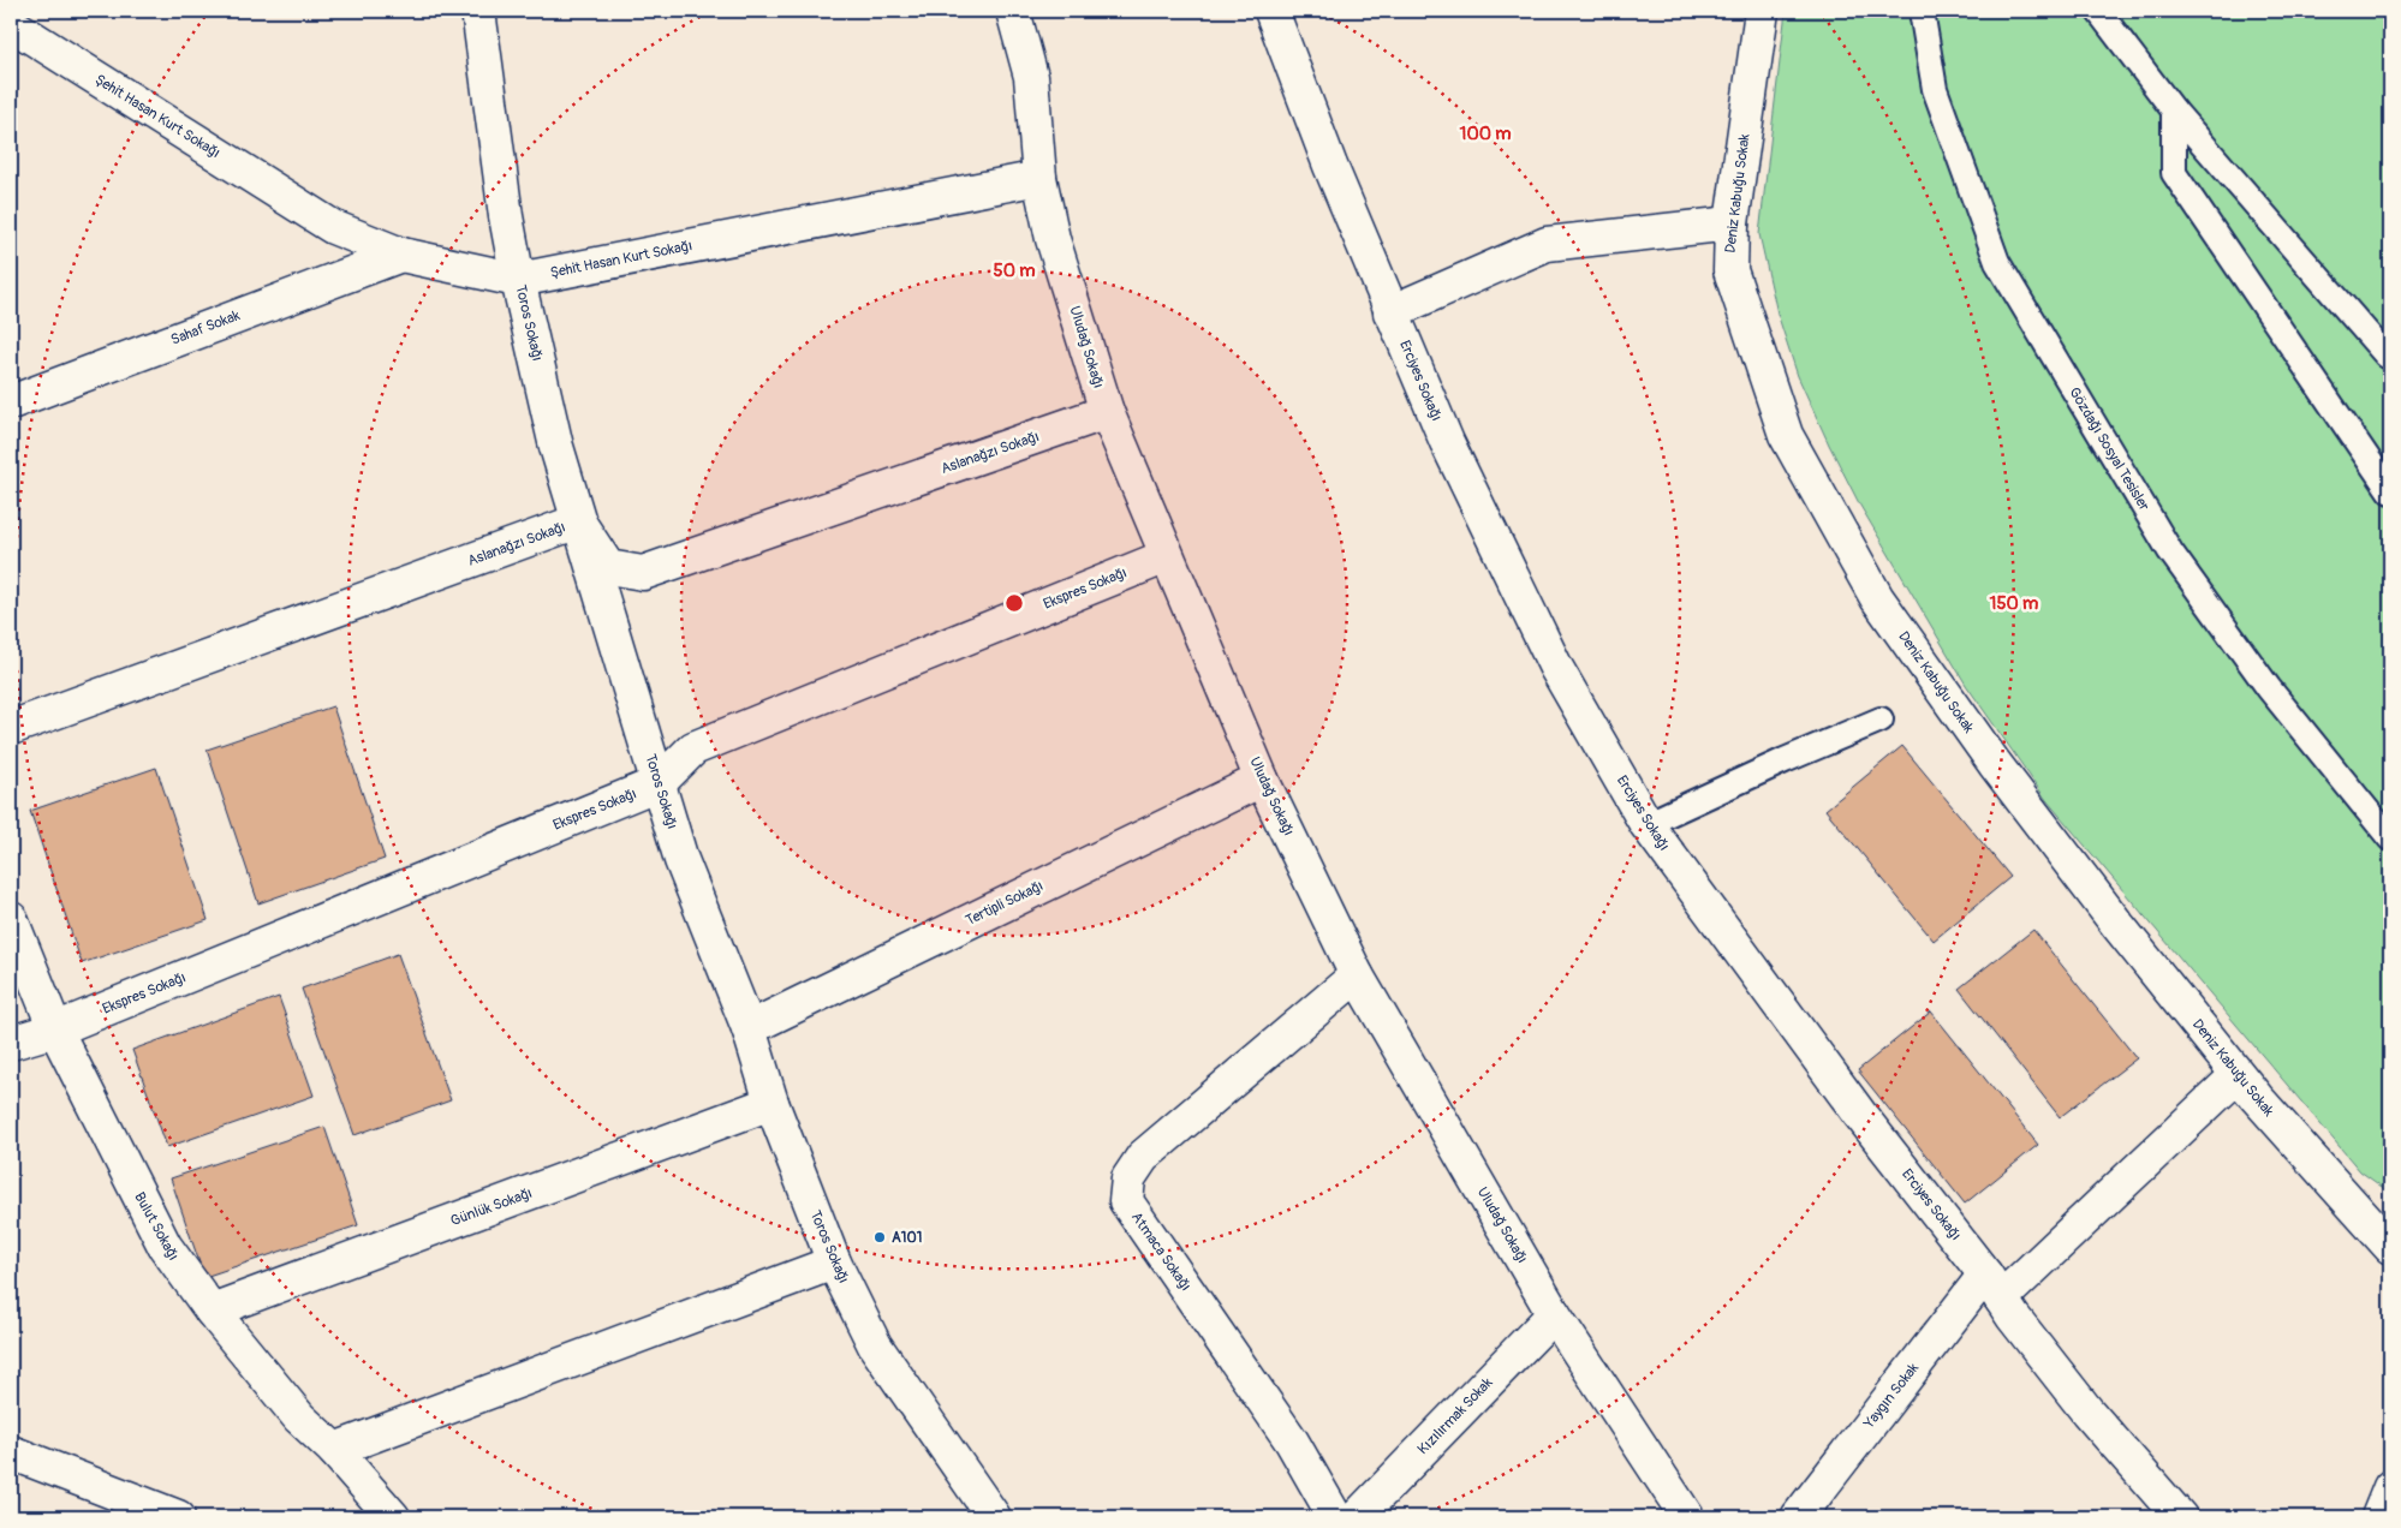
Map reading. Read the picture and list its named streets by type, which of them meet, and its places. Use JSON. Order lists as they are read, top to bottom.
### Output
{
  "streets": {
    "street": [
      "Şehit Hasan Kurt Sokağı",
      "Deniz Kabuğu Sokak",
      "Toros Sokağı",
      "Sahaf Sokak",
      "Uludağ Sokağı",
      "Erciyes Sokağı",
      "Aslanağzı Sokağı",
      "Ekspres Sokağı",
      "Tertipli Sokağı",
      "Günlük Sokağı",
      "Bulut Sokağı",
      "Atmaca Sokağı",
      "Yaygın Sokak",
      "Kızılırmak Sokak"
    ],
    "lane": ["Gözdağı Sosyal Tesisler"]
  },
  "crossings": [
    ["Şehit Hasan Kurt Sokağı", "Toros Sokağı"],
    ["Şehit Hasan Kurt Sokağı", "Sahaf Sokak"],
    ["Şehit Hasan Kurt Sokağı", "Uludağ Sokağı"],
    ["Deniz Kabuğu Sokak", "Yaygın Sokak"],
    ["Toros Sokağı", "Aslanağzı Sokağı"],
    ["Toros Sokağı", "Ekspres Sokağı"],
    ["Toros Sokağı", "Tertipli Sokağı"],
    ["Toros Sokağı", "Günlük Sokağı"],
    ["Uludağ Sokağı", "Aslanağzı Sokağı"],
    ["Uludağ Sokağı", "Ekspres Sokağı"],
    ["Uludağ Sokağı", "Tertipli Sokağı"],
    ["Uludağ Sokağı", "Atmaca Sokağı"],
    ["Uludağ Sokağı", "Kızılırmak Sokak"],
    ["Erciyes Sokağı", "Yaygın Sokak"],
    ["Ekspres Sokağı", "Bulut Sokağı"],
    ["Günlük Sokağı", "Bulut Sokağı"]
  ],
  "places": ["A101"],
  "rings": ["100 m", "50 m", "150 m"]
}
